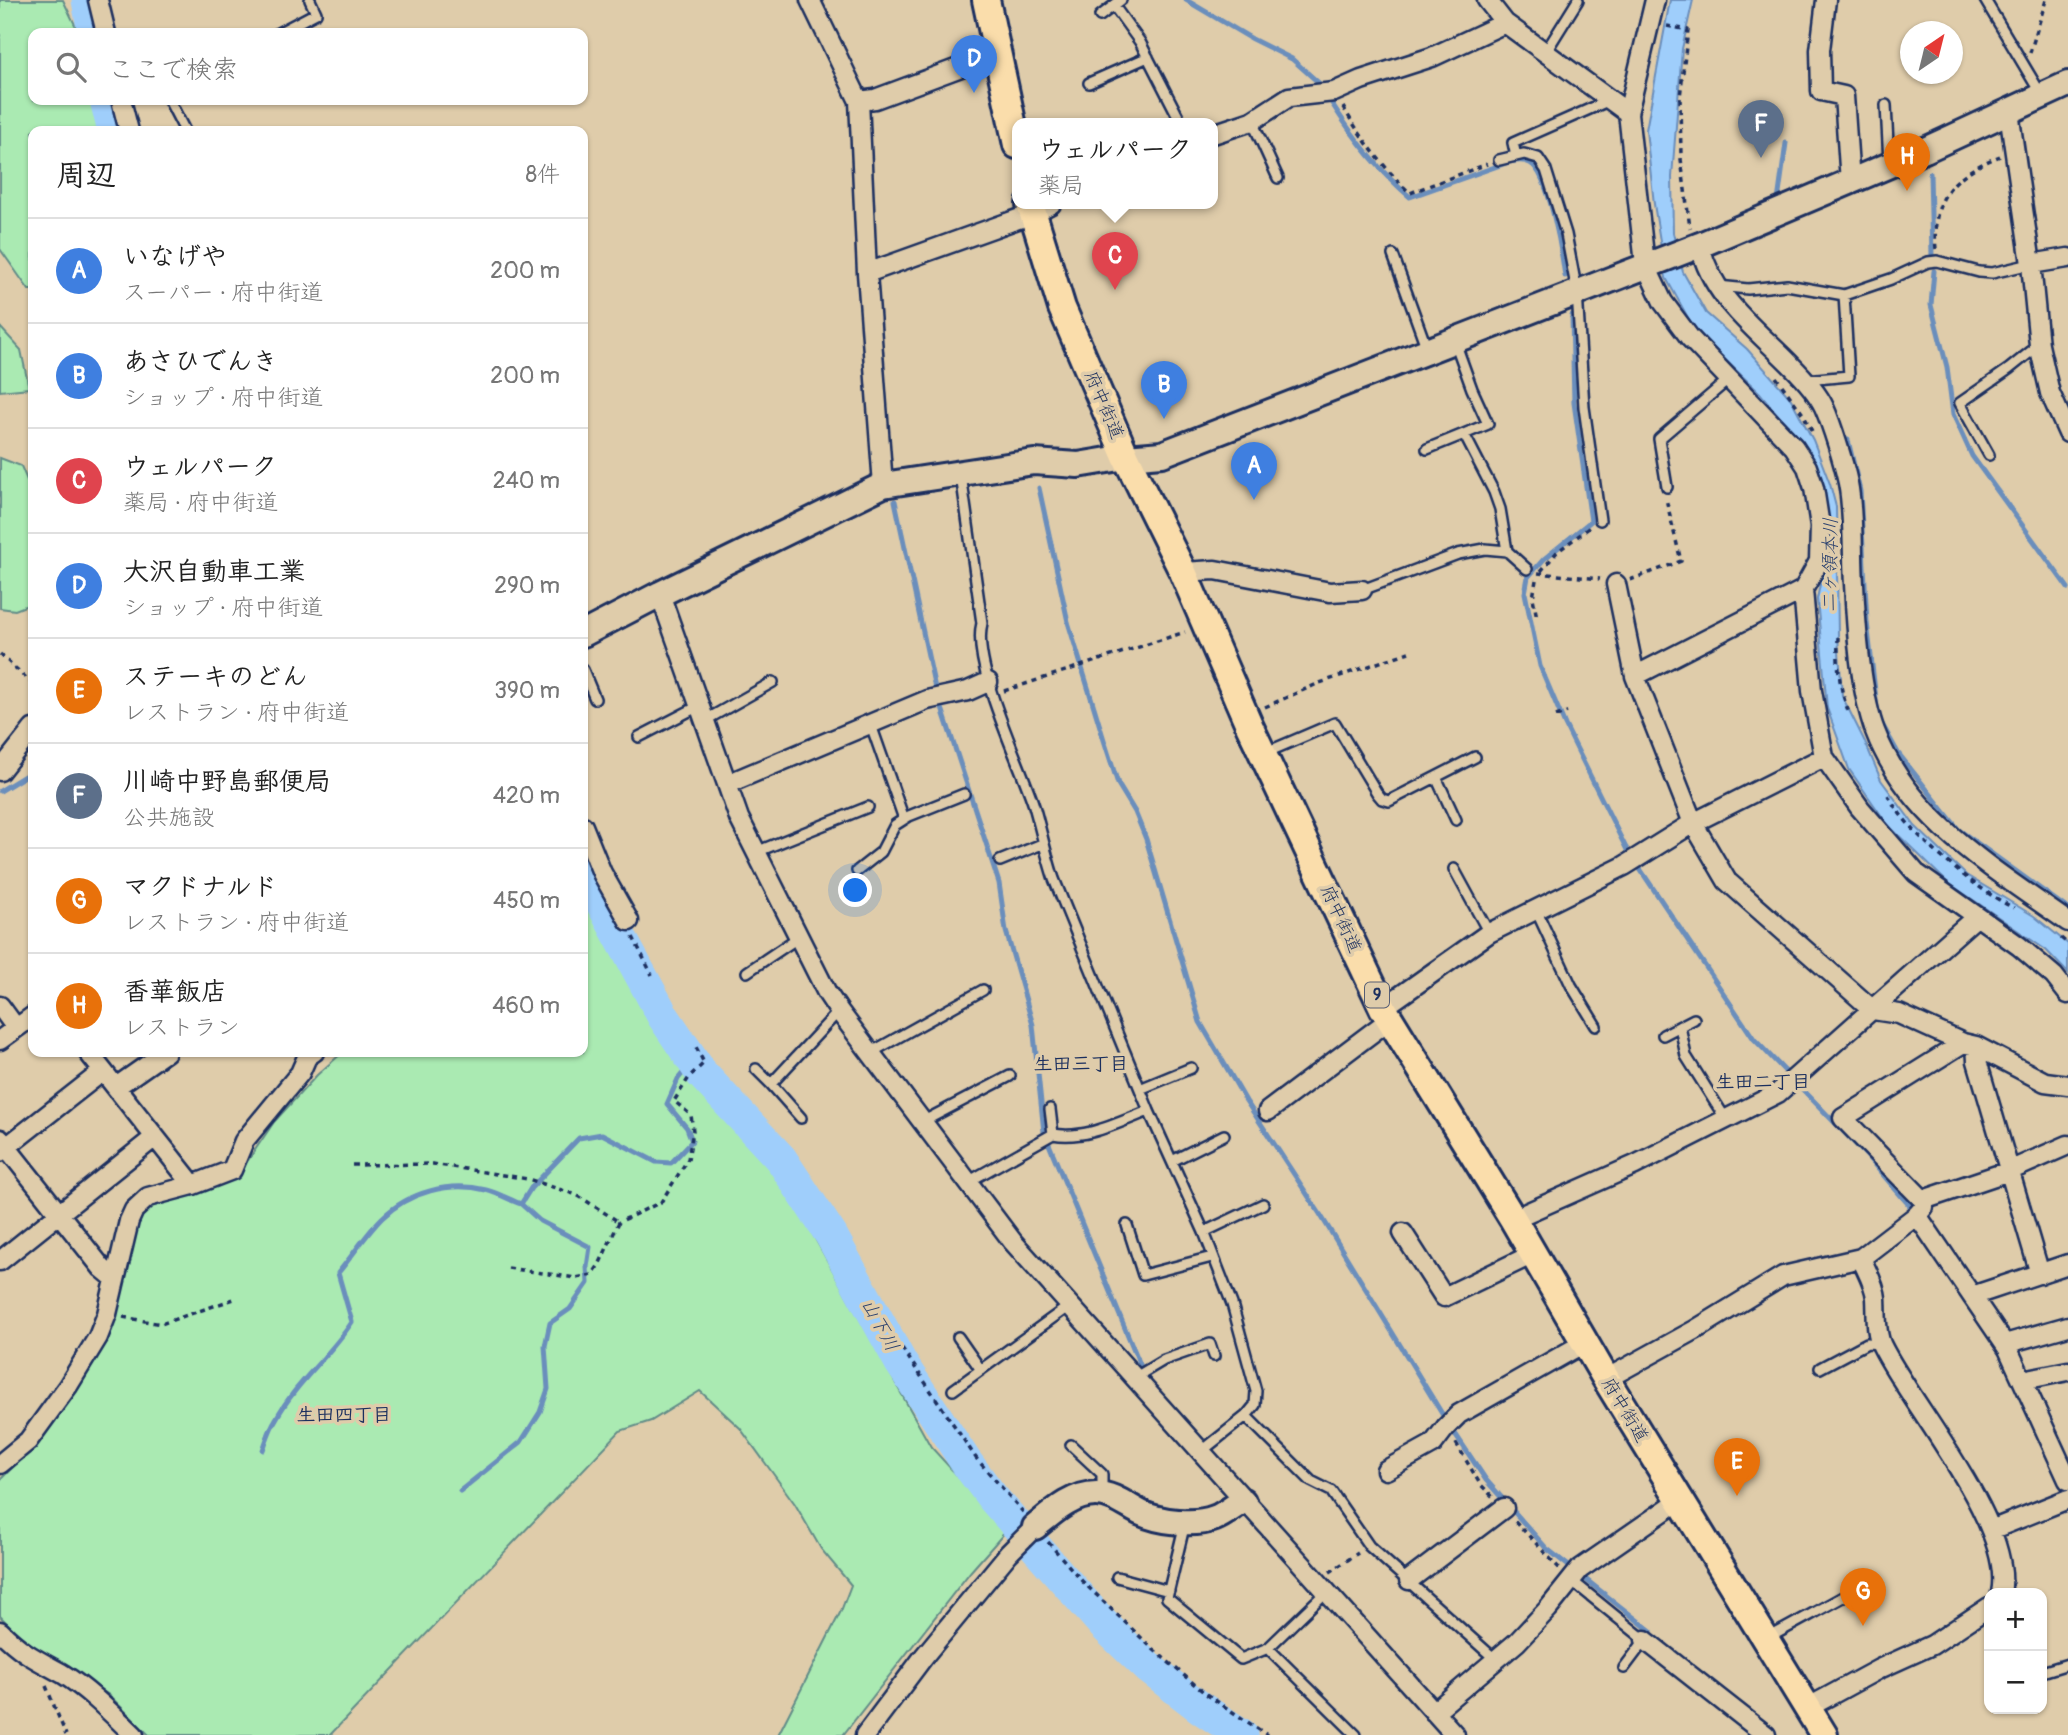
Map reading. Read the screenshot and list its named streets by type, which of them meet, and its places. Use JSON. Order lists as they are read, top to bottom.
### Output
{
  "streets": {
    "main road": ["府中街道", "9"]
  },
  "districts": ["生田三丁目", "生田二丁目", "生田四丁目"],
  "water": ["二ヶ領本川", "山下川"],
  "north": "top right",
  "page": {
    "search": "ここで検索",
    "pins": [
      "D",
      "F",
      "H",
      "C",
      "B",
      "A",
      "E",
      "G"
    ],
    "popup": ["ウェルパーク", "薬局"],
    "heading": ["周辺", "8件"],
    "list": [
      {
        "mark": "A",
        "name": "いなげや",
        "note": "スーパー · 府中街道",
        "value": "200 m"
      },
      {
        "mark": "B",
        "name": "あさひでんき",
        "note": "ショップ · 府中街道",
        "value": "200 m"
      },
      {
        "mark": "C",
        "name": "ウェルパーク",
        "note": "薬局 · 府中街道",
        "value": "240 m"
      },
      {
        "mark": "D",
        "name": "大沢自動車工業",
        "note": "ショップ · 府中街道",
        "value": "290 m"
      },
      {
        "mark": "E",
        "name": "ステーキのどん",
        "note": "レストラン · 府中街道",
        "value": "390 m"
      },
      {
        "mark": "F",
        "name": "川崎中野島郵便局",
        "note": "公共施設",
        "value": "420 m"
      },
      {
        "mark": "G",
        "name": "マクドナルド",
        "note": "レストラン · 府中街道",
        "value": "450 m"
      },
      {
        "mark": "H",
        "name": "香華飯店",
        "note": "レストラン",
        "value": "460 m"
      }
    ],
    "map_buttons": ["+", "−"]
  }
}
